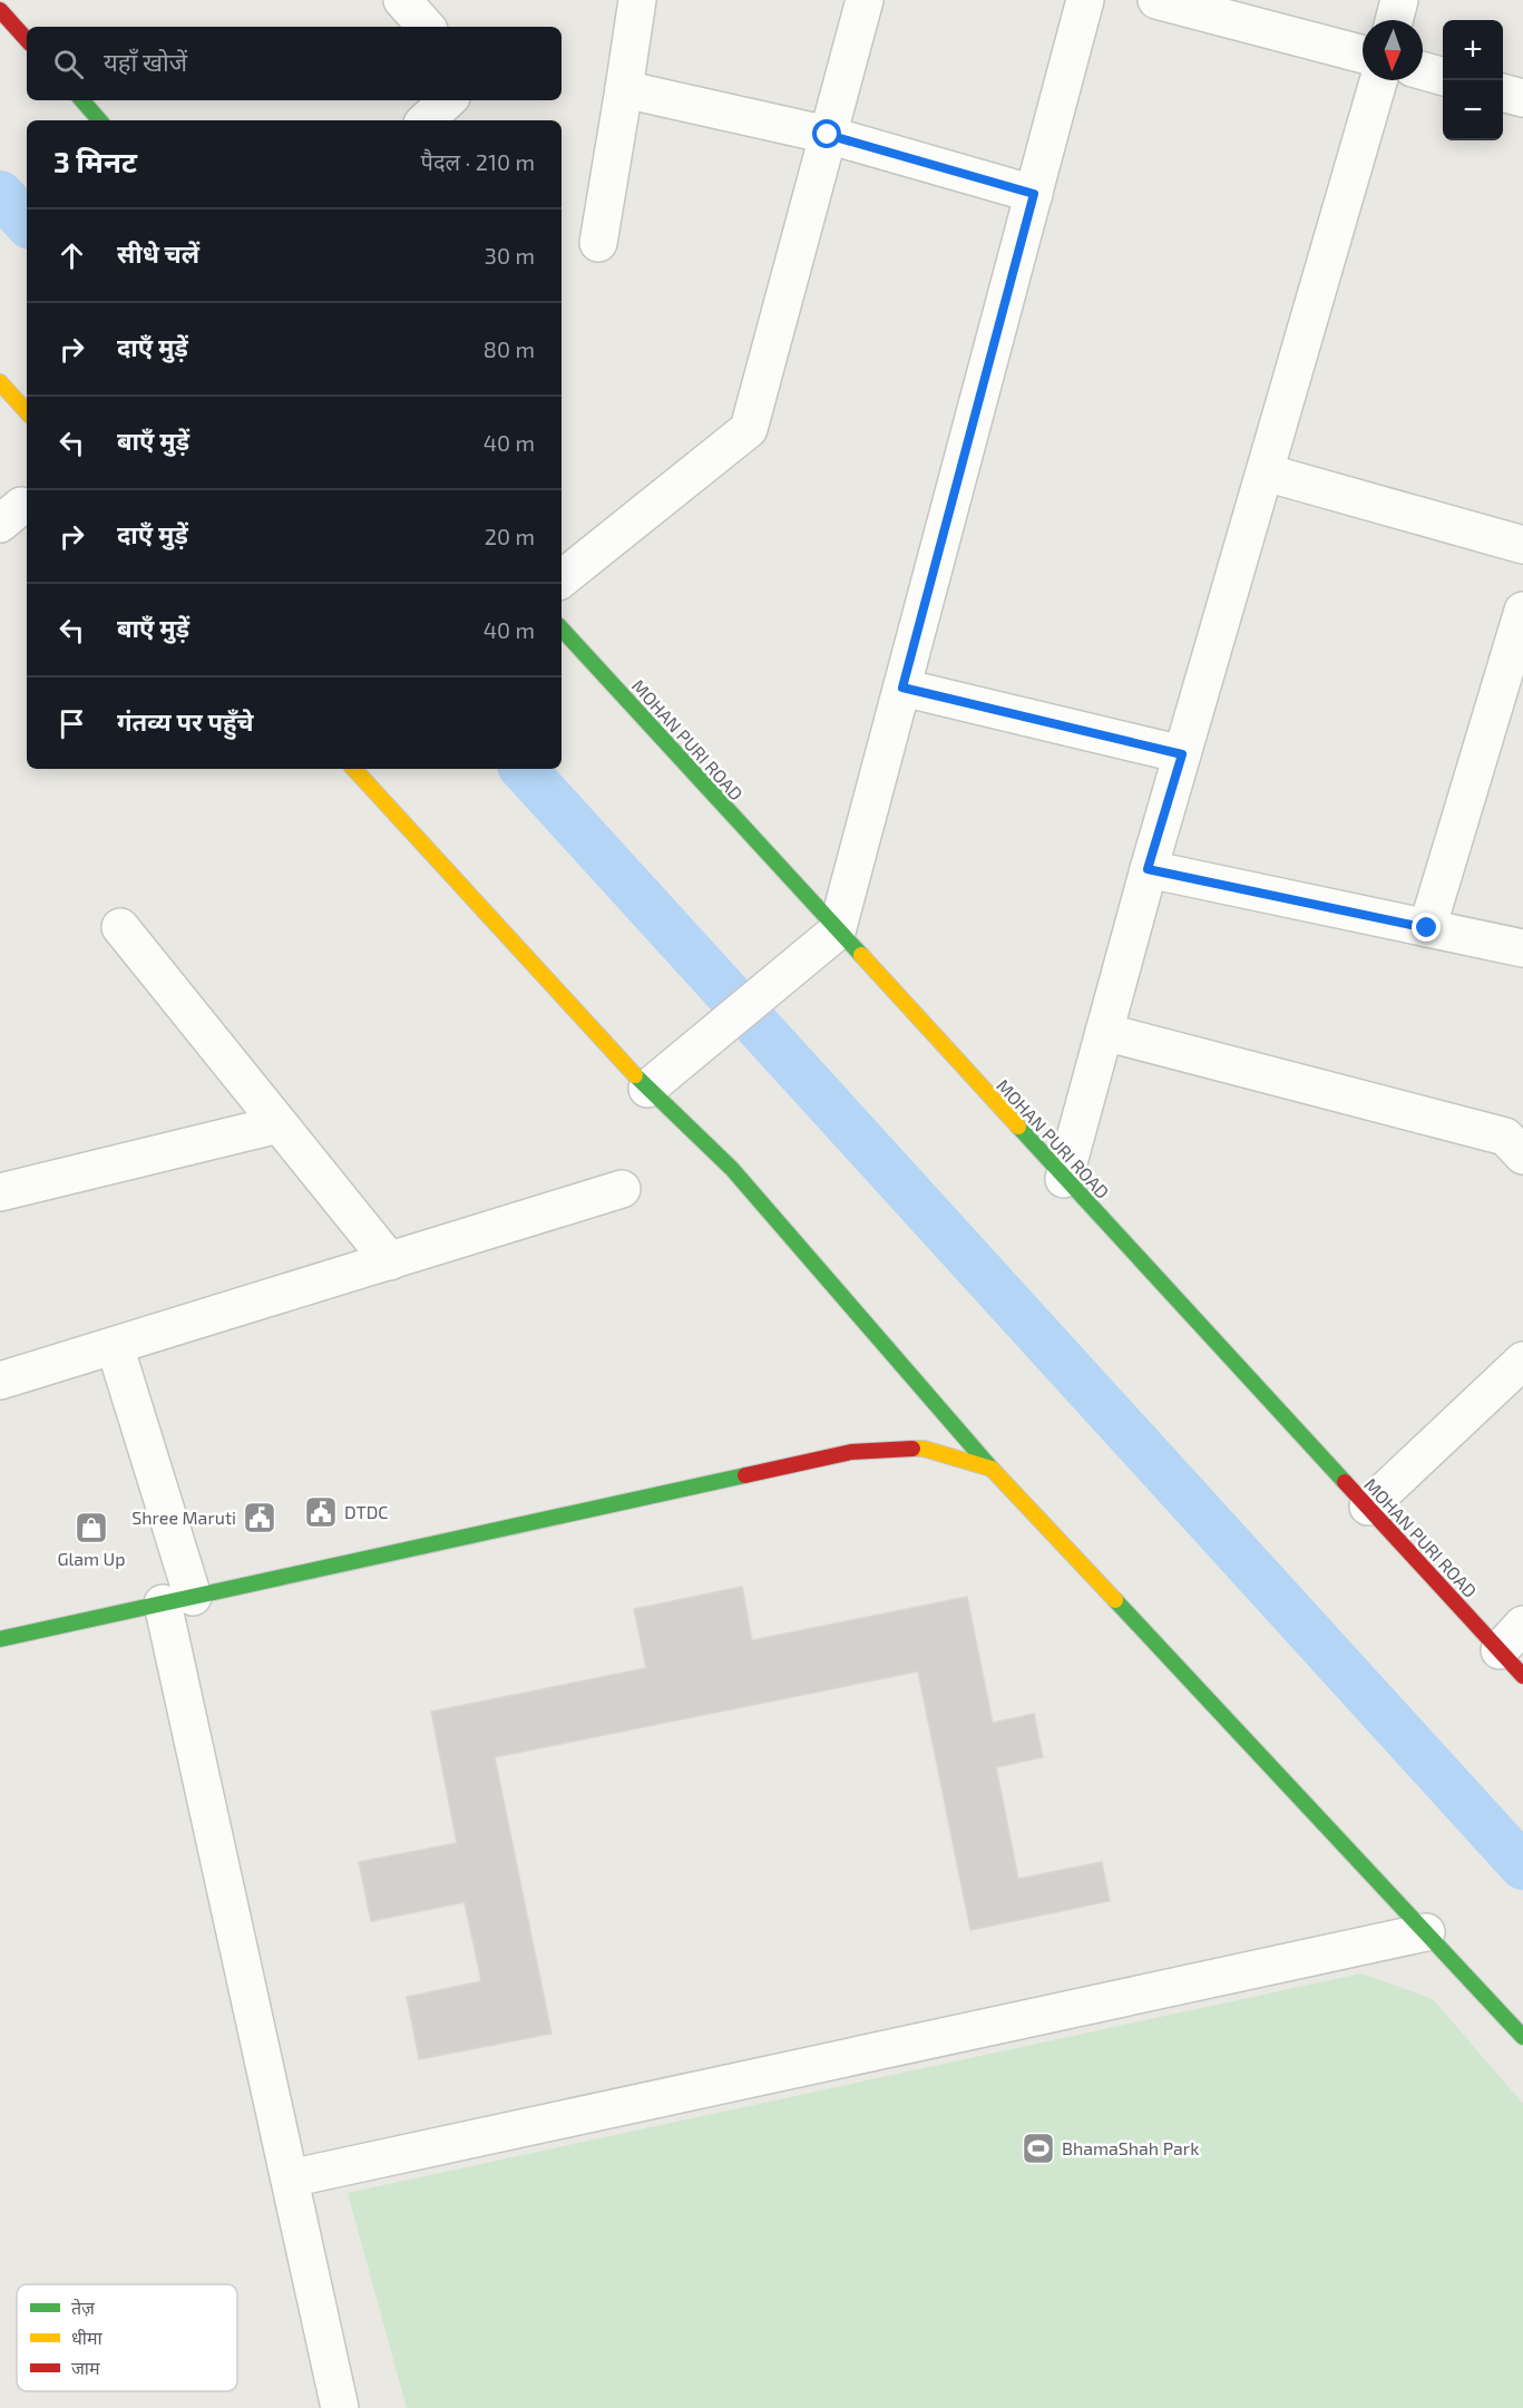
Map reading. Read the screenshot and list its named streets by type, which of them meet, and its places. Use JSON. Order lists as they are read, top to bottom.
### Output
{
  "streets": {
    "street": ["MOHAN PURI ROAD"]
  },
  "places": {
    "public building": ["DTDC", "Shree Maruti"],
    "shop": ["Glam Up"],
    "sports": ["BhamaShah Park"]
  },
  "legend": ["तेज़", "धीमा", "जाम"],
  "north": "bottom",
  "page": {
    "map_buttons": ["+", "−"],
    "search": "यहाँ खोजें",
    "heading": ["3 मिनट", "पैदल · 210 m"],
    "list": [
      ["सीधे चलें", "30 m"],
      ["दाएँ मुड़ें", "80 m"],
      ["बाएँ मुड़ें", "40 m"],
      ["दाएँ मुड़ें", "20 m"],
      ["बाएँ मुड़ें", "40 m"],
      "गंतव्य पर पहुँचे"
    ]
  }
}
